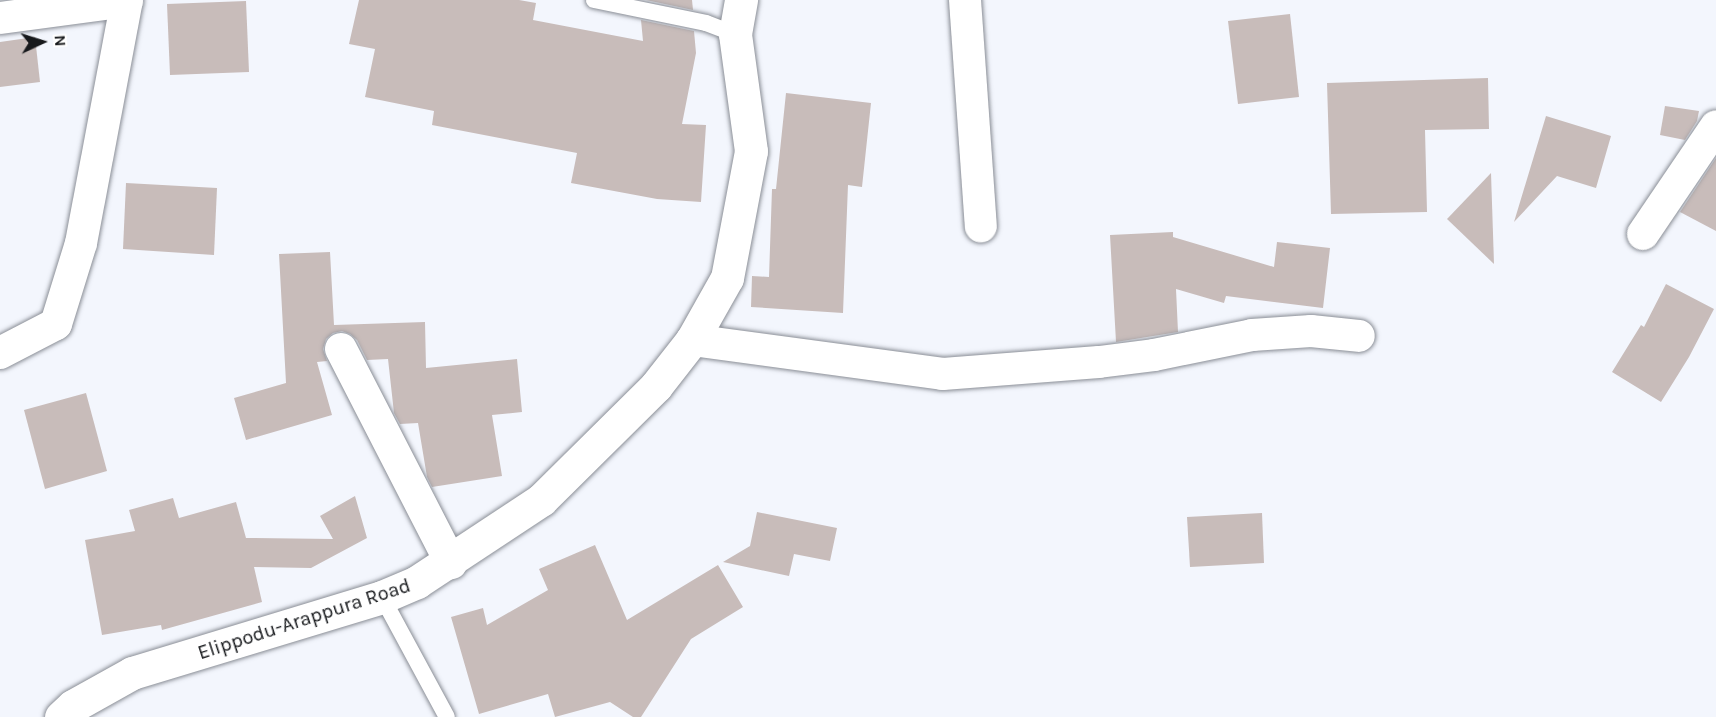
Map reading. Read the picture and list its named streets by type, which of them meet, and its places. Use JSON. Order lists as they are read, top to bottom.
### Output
{
  "streets": {
    "street": ["Elippodu-Arappura Road"]
  },
  "north": "right"
}
